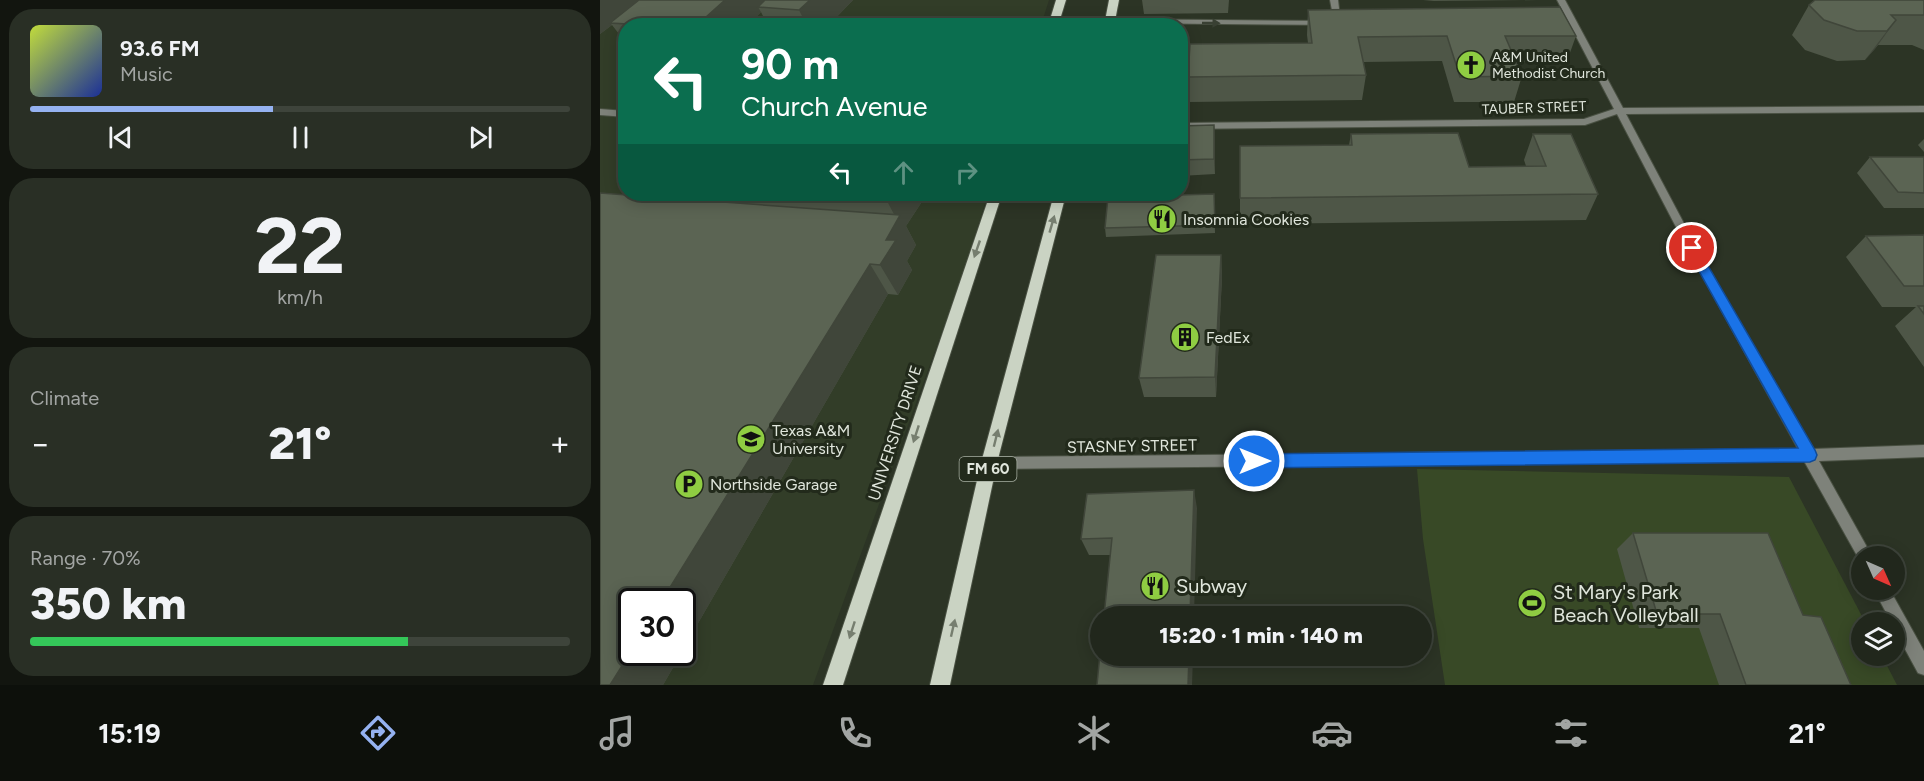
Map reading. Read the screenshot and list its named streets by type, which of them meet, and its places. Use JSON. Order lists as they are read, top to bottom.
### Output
{
  "streets": {
    "main road": ["UNIVERSITY DRIVE", "FM 60"],
    "street": ["TAUBER STREET", "STASNEY STREET"]
  },
  "crossings": [
    ["STASNEY STREET", "FM 60"]
  ],
  "places": {
    "church": ["A&M United Methodist Church"],
    "restaurant": ["Insomnia Cookies", "Subway"],
    "building": ["FedEx"],
    "school or university": ["Texas A&M University"],
    "parking": ["Northside Garage"],
    "sports": ["St Mary's Park Beach Volleyball"]
  },
  "north": "bottom right",
  "page": {
    "turn": ["90 m", "Church Avenue"],
    "song": ["93.6 FM", "Music"],
    "tile": [
      ["22", "km/h"],
      "Climate",
      ["Range · 70%", "350 km"]
    ],
    "heat": ["−", "21°", "+"],
    "limit": "30",
    "trip": "15:20 · 1 min · 140 m",
    "tabs": ["15:19", "21°"]
  }
}
